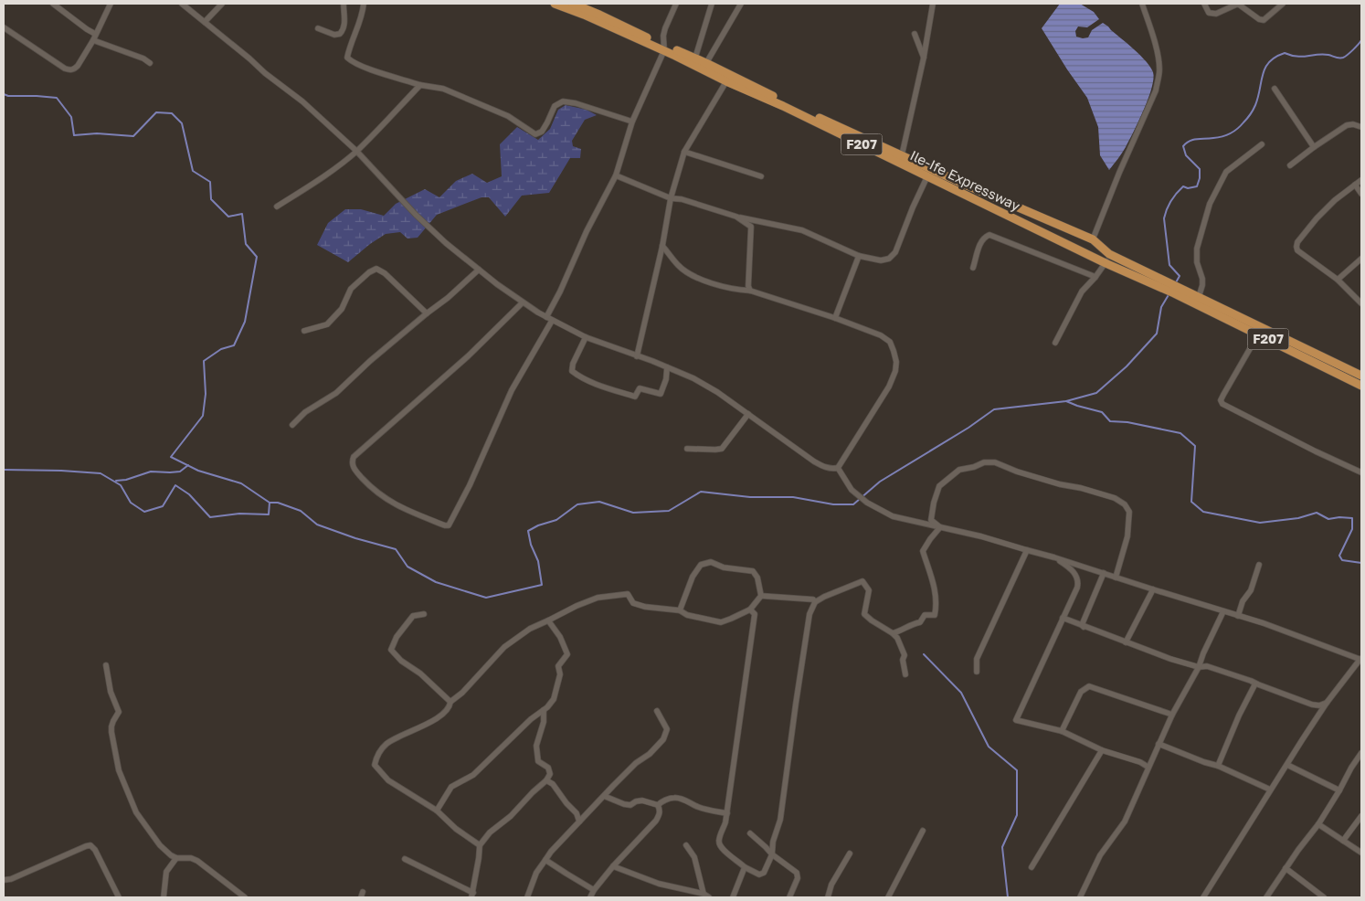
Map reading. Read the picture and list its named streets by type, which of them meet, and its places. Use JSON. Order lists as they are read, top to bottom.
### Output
{
  "streets": {
    "main road": ["F207", "Ile-Ife Expressway"]
  }
}
